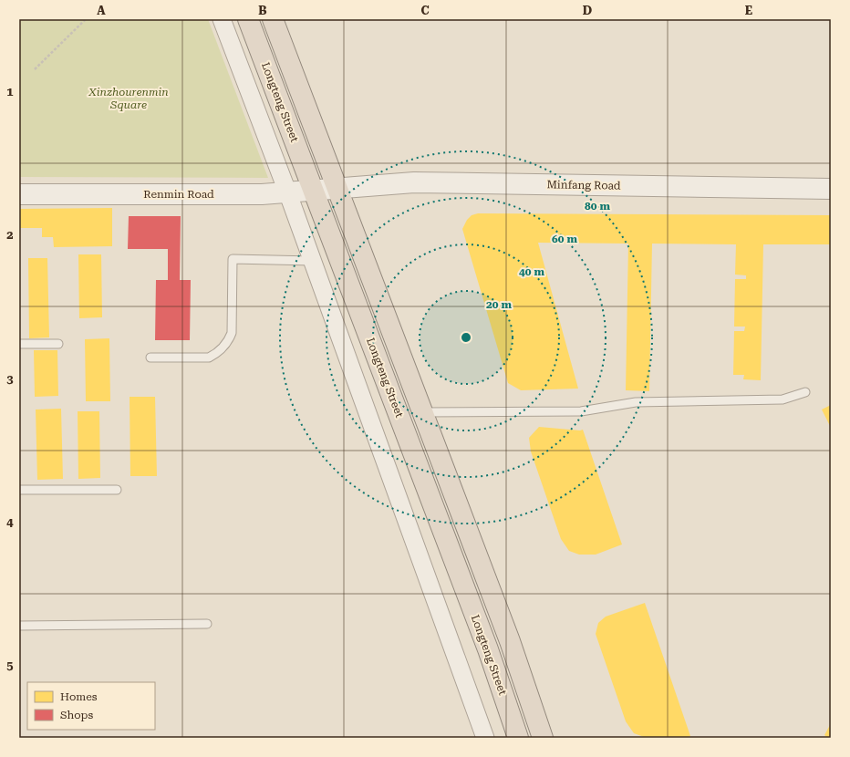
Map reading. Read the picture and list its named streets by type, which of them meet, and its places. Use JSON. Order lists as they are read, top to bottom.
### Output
{
  "streets": {
    "highway": ["Longteng Street"],
    "street": ["Minfang Road", "Renmin Road"]
  },
  "crossings": [
    ["Longteng Street", "Minfang Road"],
    ["Longteng Street", "Renmin Road"],
    ["Minfang Road", "Renmin Road"]
  ],
  "parks": ["Xinzhourenmin Square"],
  "legend": ["Homes", "Shops"],
  "grid": {
    "columns": [
      "A",
      "B",
      "C",
      "D",
      "E"
    ],
    "rows": [
      "1",
      "2",
      "3",
      "4",
      "5"
    ]
  },
  "rings": [
    "80 m",
    "60 m",
    "40 m",
    "20 m"
  ]
}
